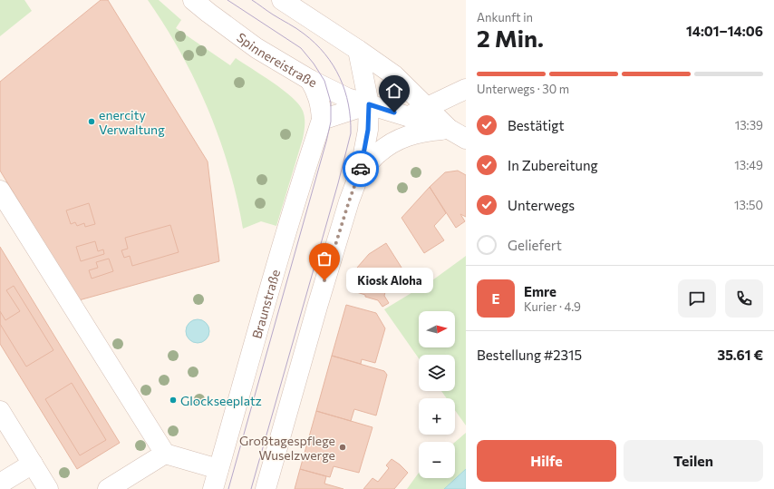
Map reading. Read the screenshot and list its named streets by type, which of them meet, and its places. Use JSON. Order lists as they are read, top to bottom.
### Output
{
  "streets": {
    "street": ["Spinnereistraße", "Braunstraße"]
  },
  "crossings": [
    ["Spinnereistraße", "Braunstraße"]
  ],
  "places": [
    "enercity Verwaltung",
    "Kiosk Aloha",
    "Glockseeplatz",
    "Großtagespflege Wuselzwerge"
  ],
  "north": "right",
  "page": {
    "heading": ["2 Min.", "Ankunft in", "14:01–14:06"],
    "panel": [
      "Emre",
      "Kurier · 4.9",
      "Bestellung #2315",
      "35.61 €"
    ],
    "bar": "Unterwegs · 30 m",
    "list": [
      ["Bestätigt", "13:39"],
      ["In Zubereitung", "13:49"],
      ["Unterwegs", "13:50"],
      "Geliefert"
    ],
    "bubble": "Kiosk Aloha",
    "round": "E",
    "map_buttons": ["+", "−"],
    "buttons": ["Hilfe", "Teilen"]
  }
}
